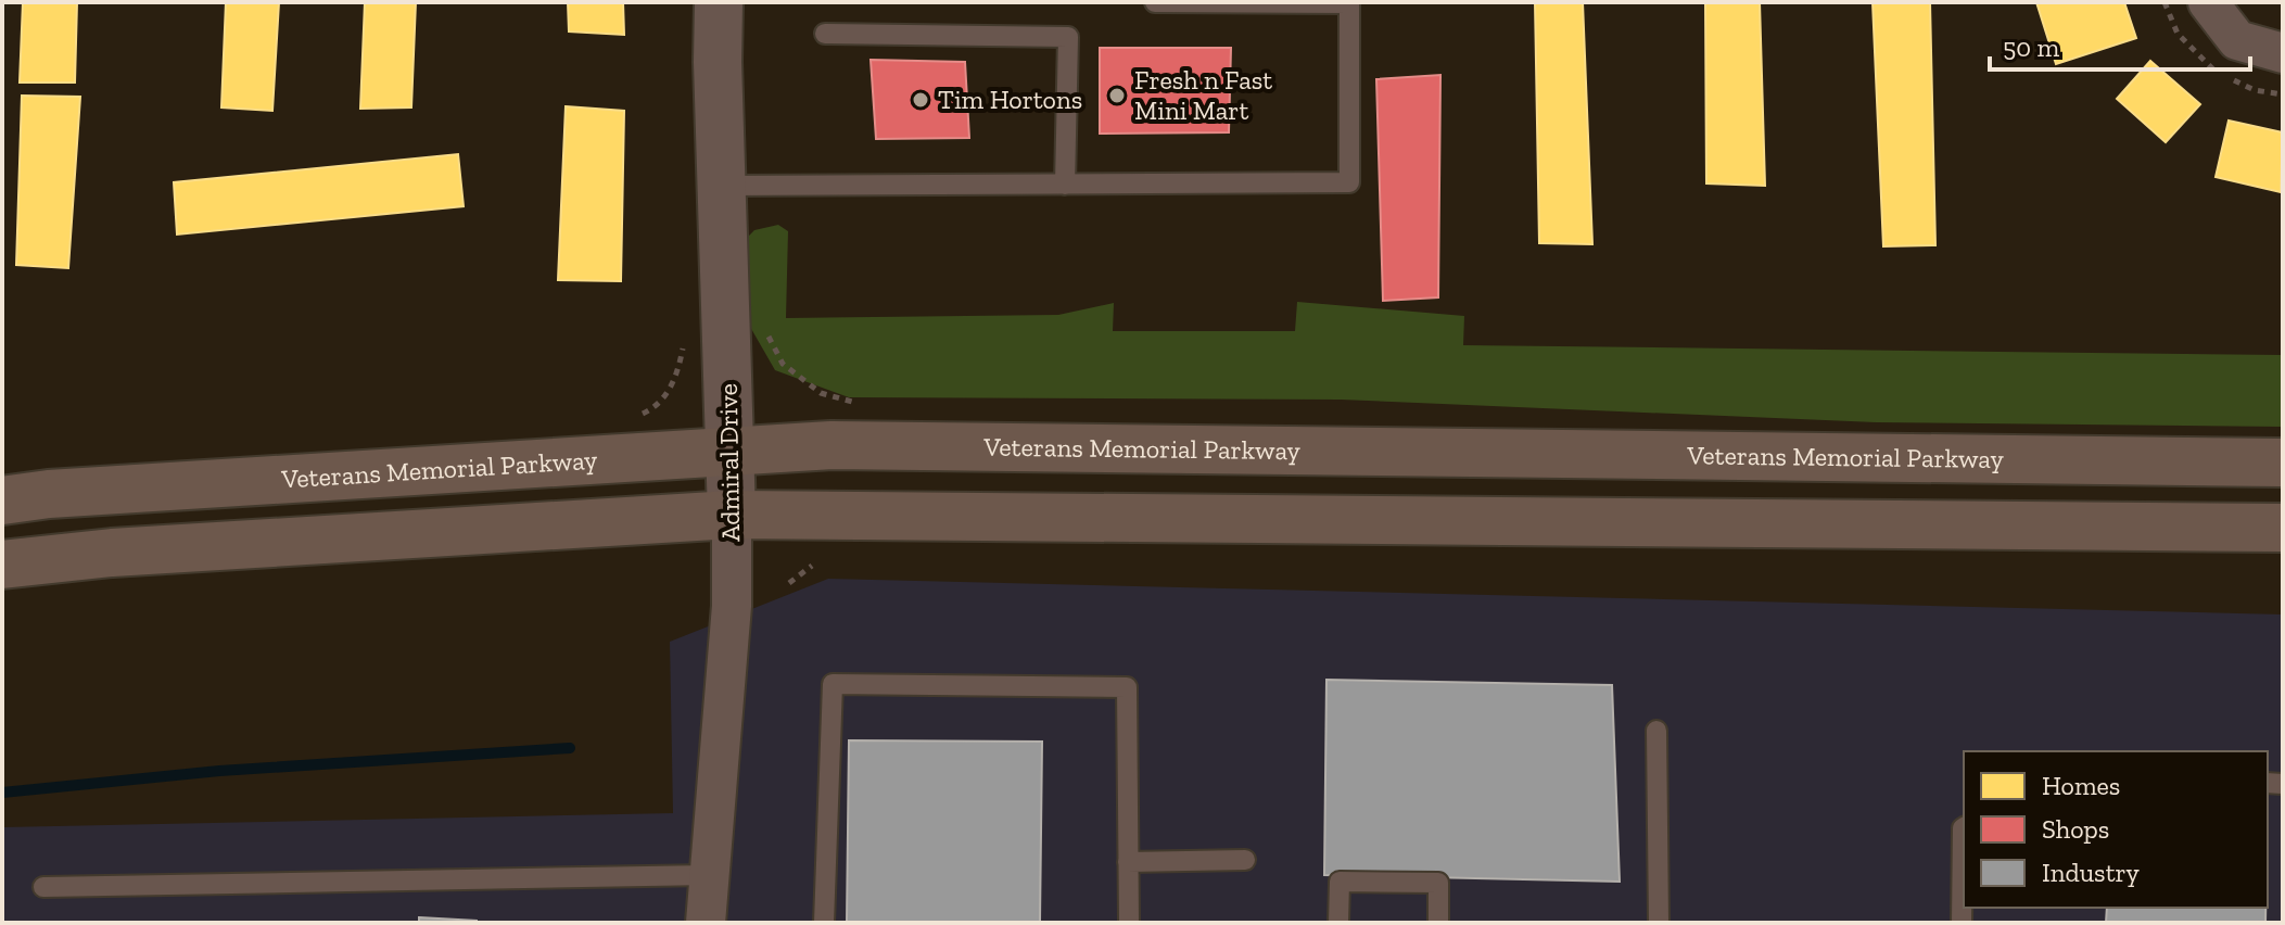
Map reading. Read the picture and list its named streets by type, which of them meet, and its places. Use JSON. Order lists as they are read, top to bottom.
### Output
{
  "streets": {
    "highway": ["Veterans Memorial Parkway"],
    "street": ["Admiral Drive"]
  },
  "crossings": [
    ["Veterans Memorial Parkway", "Admiral Drive"]
  ],
  "places": ["Fresh n Fast Mini Mart", "Tim Hortons"],
  "legend": ["Homes", "Shops", "Industry"],
  "scale_bar": "50 m"
}
